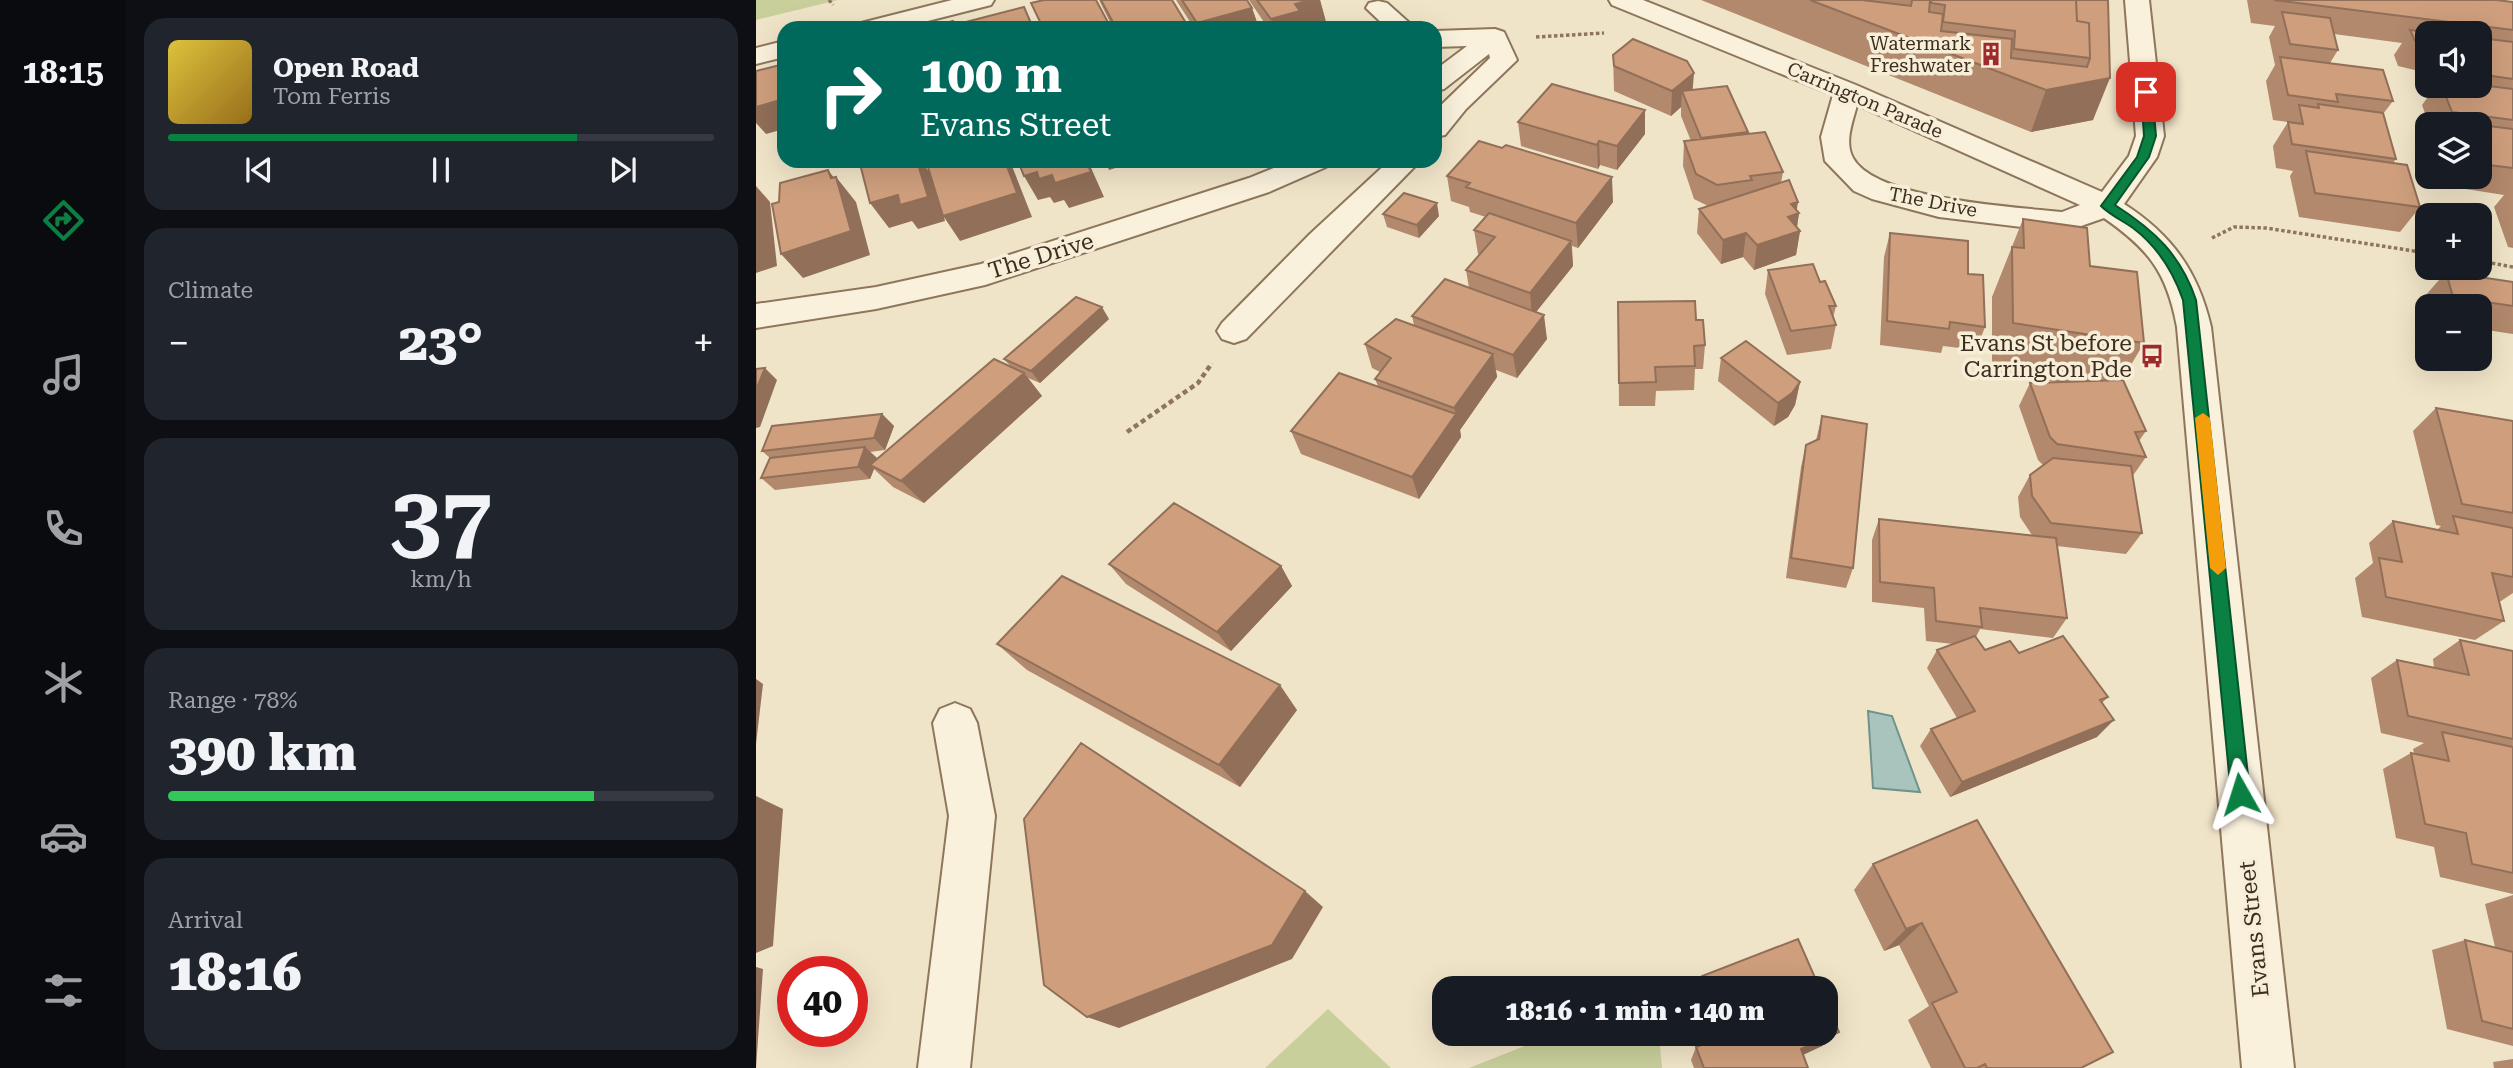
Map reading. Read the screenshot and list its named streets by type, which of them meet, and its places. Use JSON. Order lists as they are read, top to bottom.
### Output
{
  "streets": {
    "street": ["Carrington Parade", "The Drive", "Evans Street"]
  },
  "crossings": [
    ["Carrington Parade", "The Drive"],
    ["Carrington Parade", "Evans Street"],
    ["The Drive", "Evans Street"]
  ],
  "places": {
    "building": ["Watermark Freshwater"],
    "bus stop": ["Evans St before Carrington Pde"]
  },
  "page": {
    "tabs": "18:15",
    "map_buttons": ["+", "−"],
    "turn": ["100 m", "Evans Street"],
    "song": ["Open Road", "Tom Ferris"],
    "tile": [
      "Climate",
      ["37", "km/h"],
      ["Range · 78%", "390 km"],
      ["Arrival", "18:16"]
    ],
    "heat": ["−", "23°", "+"],
    "limit": "40",
    "trip": "18:16 · 1 min · 140 m"
  }
}
